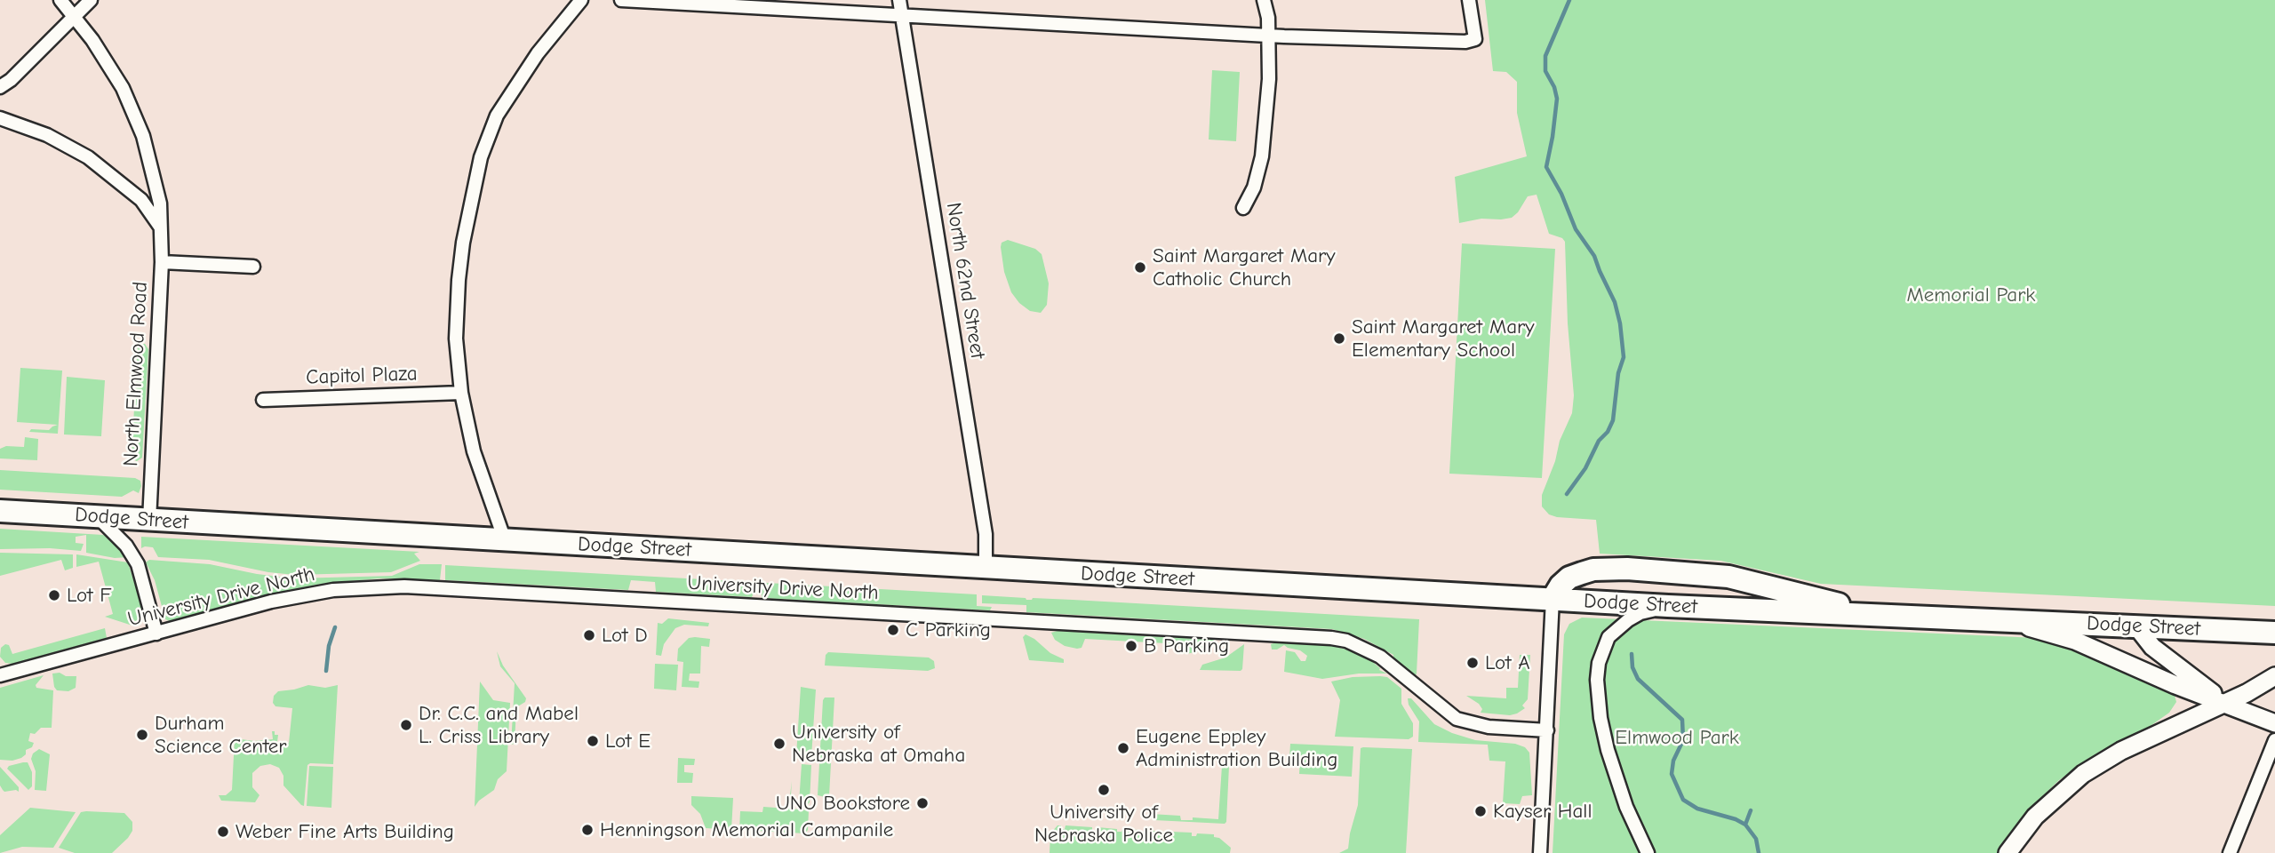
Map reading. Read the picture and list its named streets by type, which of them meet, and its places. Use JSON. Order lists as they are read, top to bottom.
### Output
{
  "streets": {
    "highway": ["Dodge Street"],
    "street": [
      "North 62nd Street",
      "North Elmwood Road",
      "Capitol Plaza",
      "University Drive North"
    ]
  },
  "crossings": [
    ["North 62nd Street", "Dodge Street"],
    ["North Elmwood Road", "Dodge Street"]
  ],
  "parks": ["Memorial Park", "Elmwood Park"],
  "places": [
    "Saint Margaret Mary Catholic Church",
    "Saint Margaret Mary Elementary School",
    "Lot F",
    "C Parking",
    "Lot D",
    "B Parking",
    "Lot A",
    "Dr. C.C. and Mabel L. Criss Library",
    "Durham Science Center",
    "Lot E",
    "University of Nebraska at Omaha",
    "Eugene Eppley Administration Building",
    "University of Nebraska Police",
    "UNO Bookstore",
    "Kayser Hall",
    "Henningson Memorial Campanile",
    "Weber Fine Arts Building"
  ]
}
